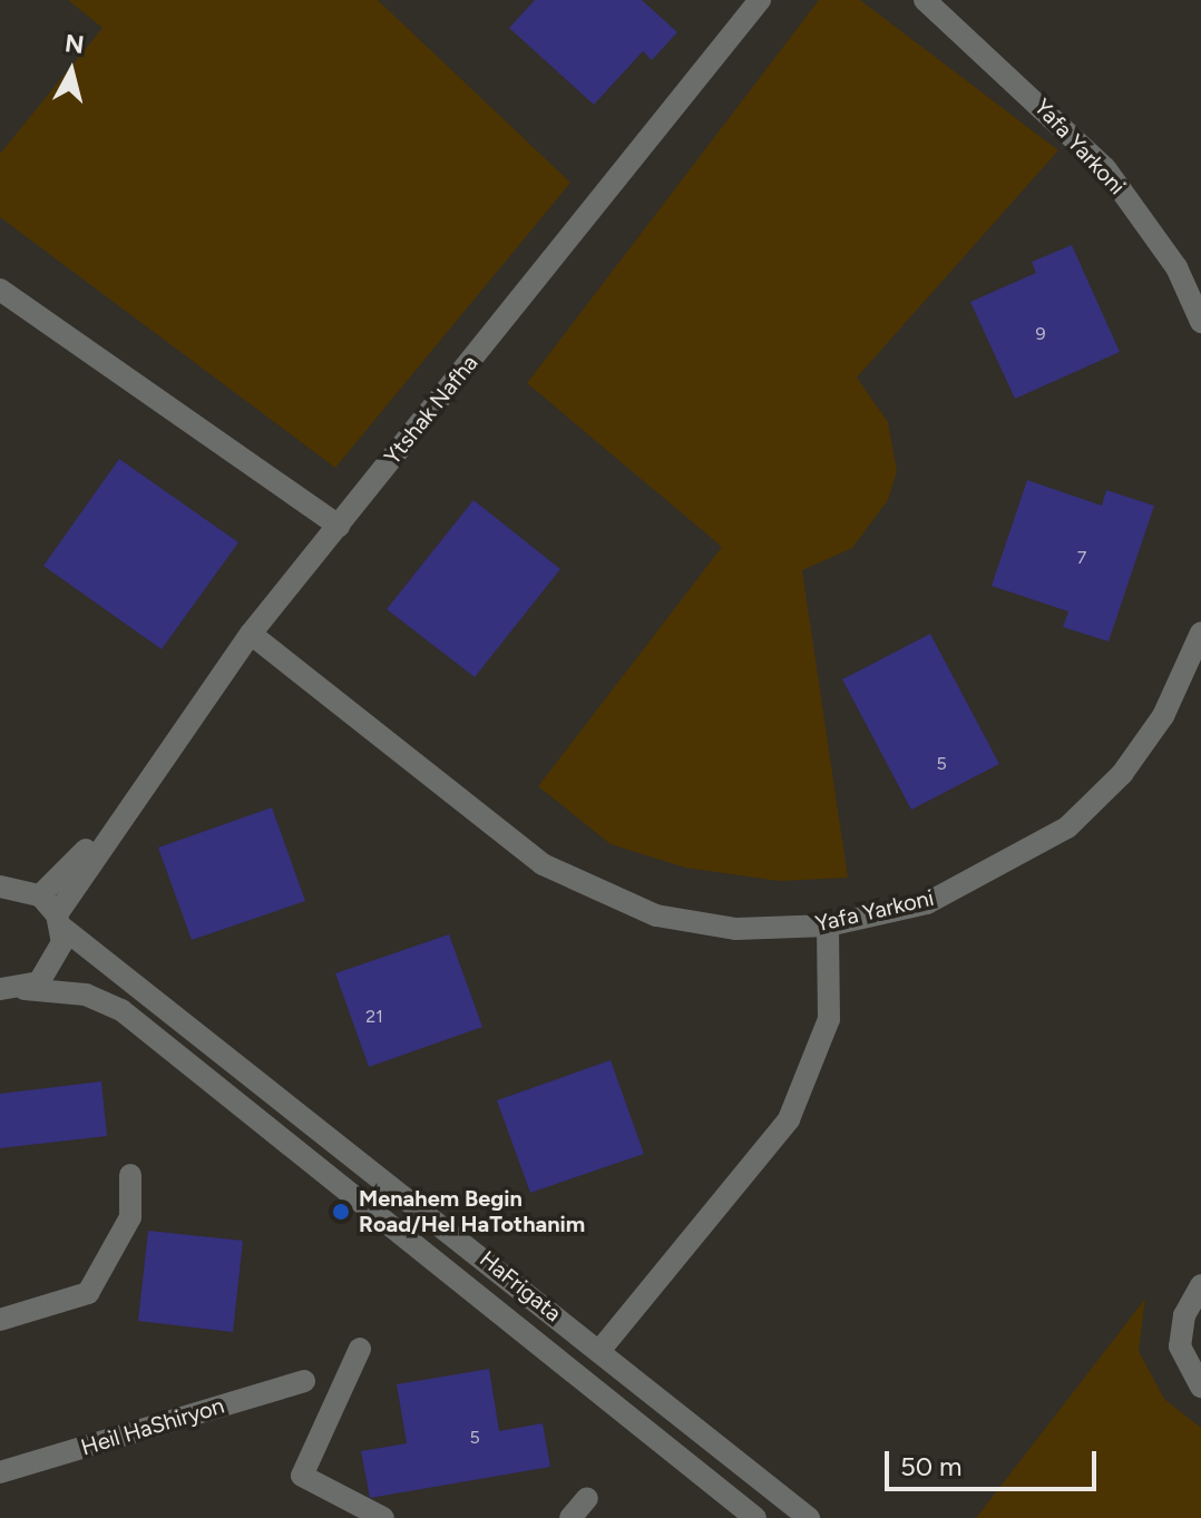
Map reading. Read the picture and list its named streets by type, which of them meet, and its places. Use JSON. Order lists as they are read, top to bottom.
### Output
{
  "streets": {
    "street": [
      "Yafa Yarkoni",
      "Ytshak Nafha",
      "HaFrigata",
      "Heil HaShiryon"
    ]
  },
  "crossings": [
    ["Yafa Yarkoni", "Ytshak Nafha"],
    ["Ytshak Nafha", "HaFrigata"]
  ],
  "places": ["Menahem Begin Road/Hel HaTothanim"],
  "house_numbers": [
    "9",
    "7",
    "5",
    "21",
    "5"
  ],
  "scale_bar": "50 m",
  "north": "top"
}
